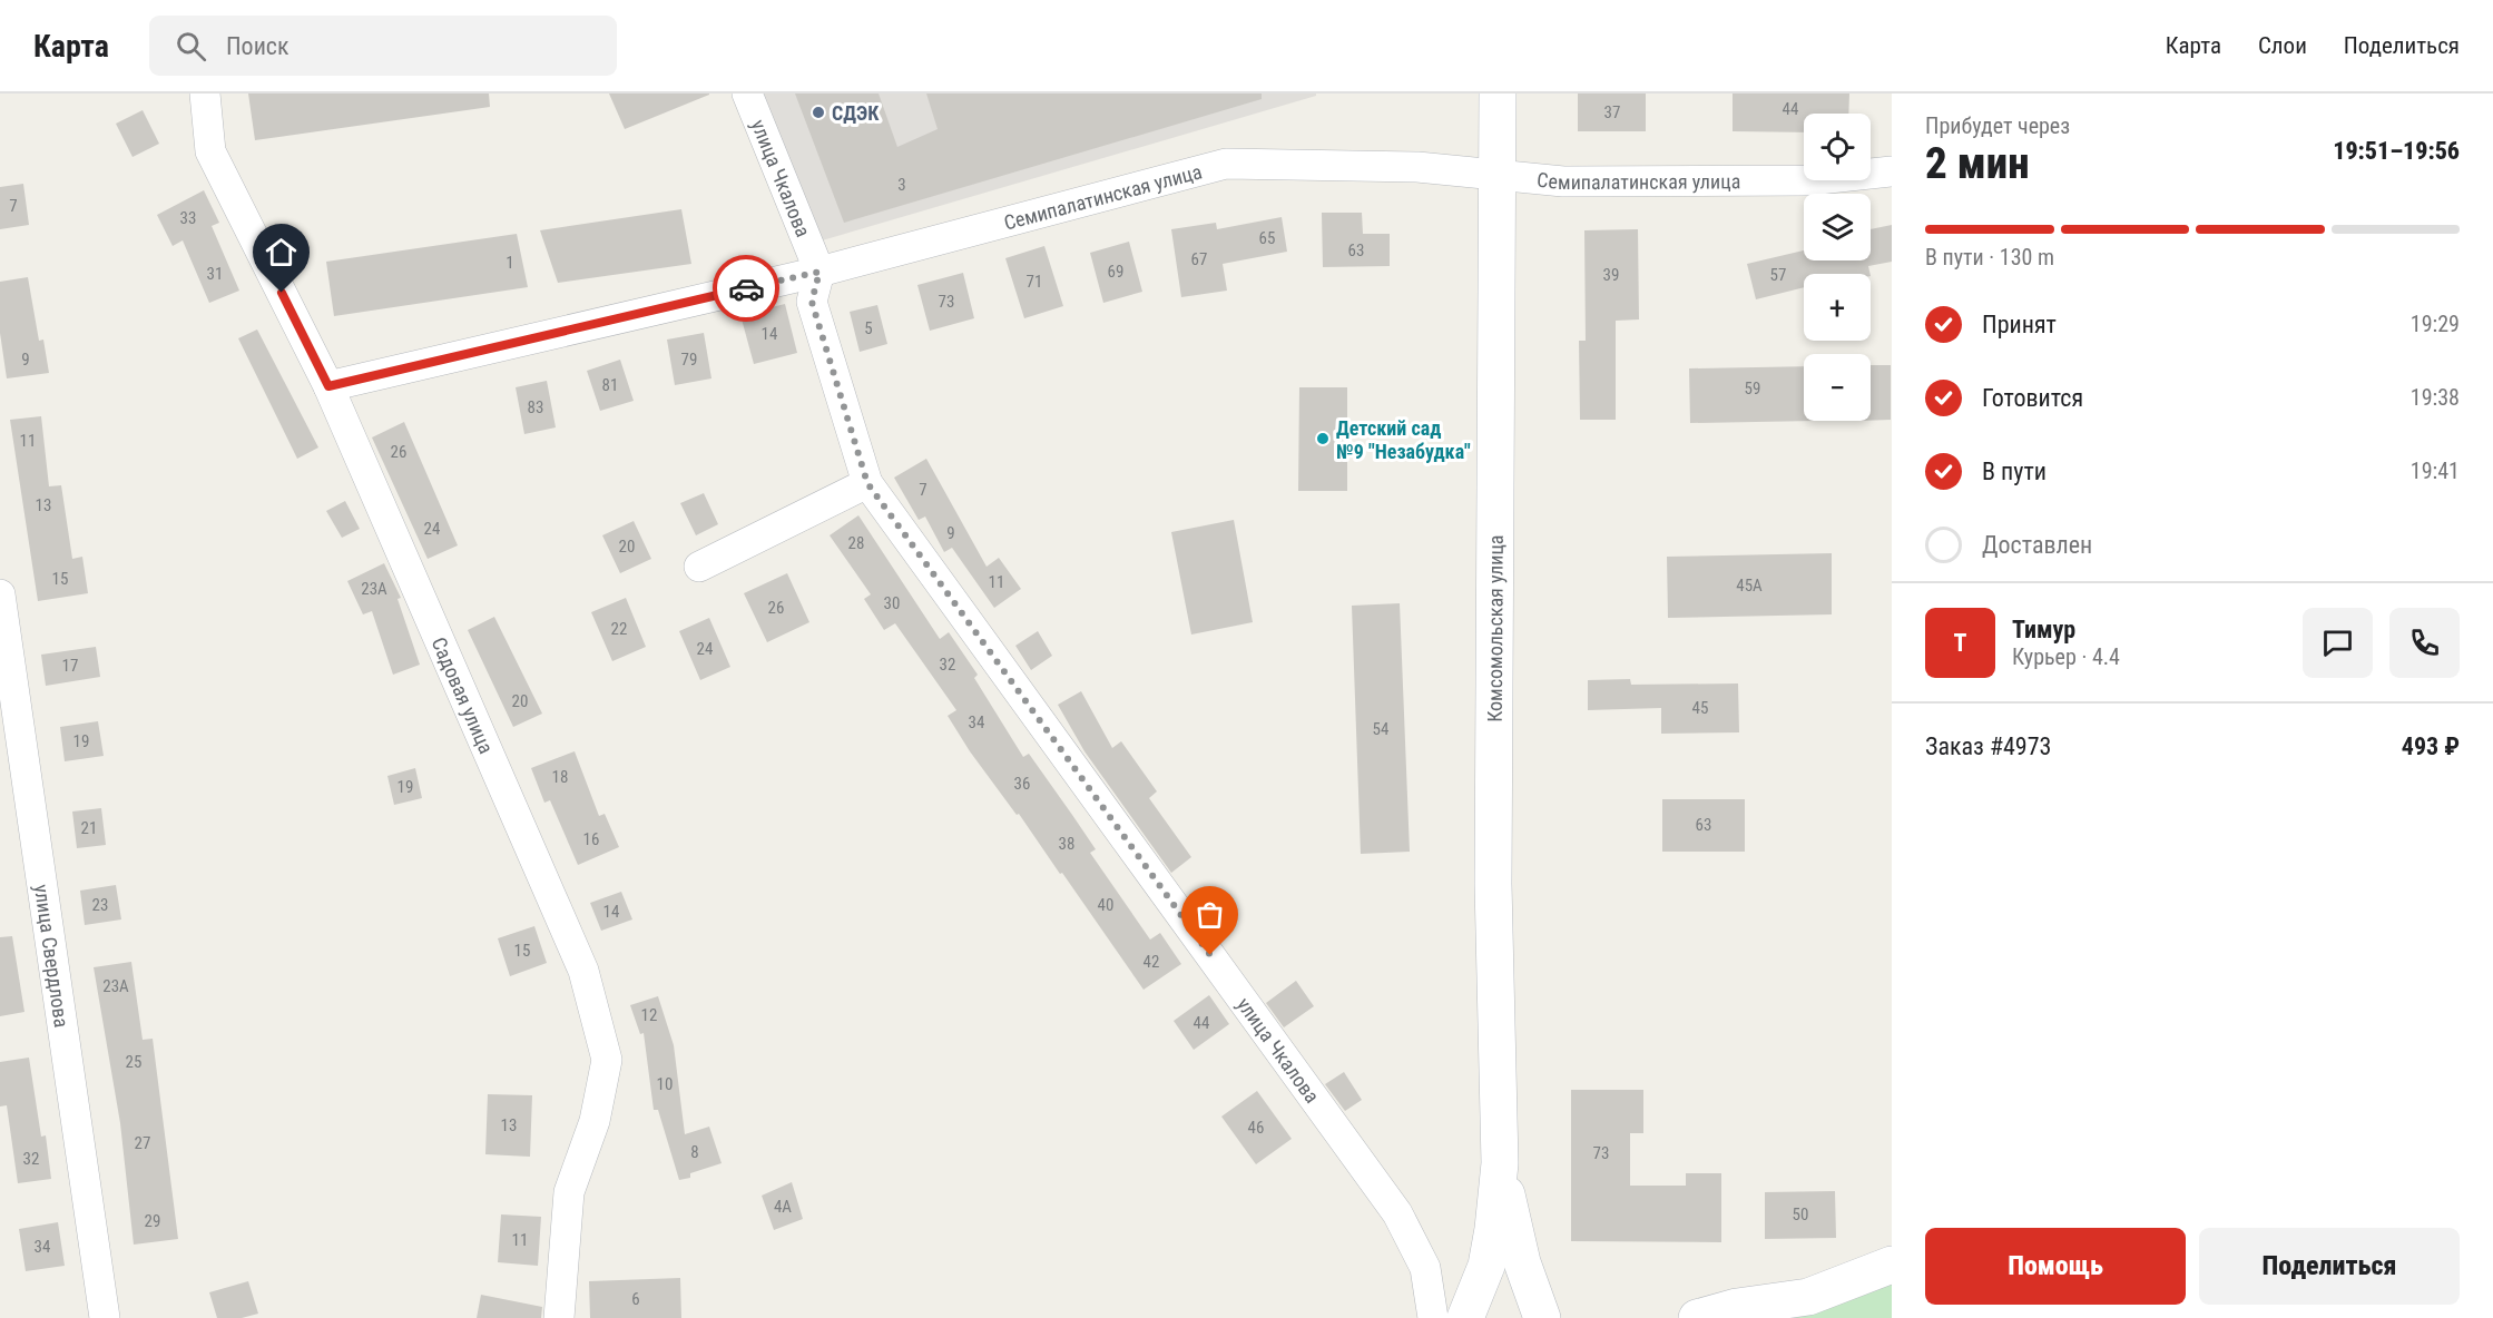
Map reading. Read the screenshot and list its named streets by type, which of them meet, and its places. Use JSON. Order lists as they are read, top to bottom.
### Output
{
  "streets": {
    "main road": ["Комсомольская улица"],
    "street": [
      "улица Чкалова",
      "Семипалатинская улица",
      "Садовая улица",
      "улица Свердлова"
    ]
  },
  "crossings": [
    ["улица Чкалова", "Семипалатинская улица"],
    ["Семипалатинская улица", "Комсомольская улица"],
    ["Семипалатинская улица", "Садовая улица"]
  ],
  "places": ["СДЭК", "Детский сад №9 \"Незабудка\""],
  "house_numbers": [
    "44",
    "37",
    "3",
    "7",
    "33",
    "65",
    "63",
    "67",
    "1",
    "69",
    "31",
    "39",
    "57",
    "71",
    "73",
    "5",
    "14",
    "9",
    "79",
    "81",
    "59",
    "83",
    "11",
    "26",
    "7",
    "13",
    "24",
    "9",
    "28",
    "20",
    "15",
    "11",
    "45А",
    "23А",
    "30",
    "26",
    "22",
    "24",
    "32",
    "17",
    "20",
    "45",
    "34",
    "54",
    "19",
    "18",
    "36",
    "19",
    "63",
    "21",
    "16",
    "38",
    "23",
    "40",
    "14",
    "15",
    "42",
    "23А",
    "12",
    "44",
    "25",
    "10",
    "13",
    "46",
    "27",
    "8",
    "73",
    "32",
    "4А",
    "50",
    "29",
    "11",
    "34",
    "6"
  ],
  "page": {
    "header": "Карта",
    "search": "Поиск",
    "nav": ["Карта", "Слои", "Поделиться"],
    "heading": ["2 мин", "Прибудет через", "19:51–19:56"],
    "panel": [
      "Тимур",
      "Курьер · 4.4",
      "Заказ #4973",
      "493 ₽"
    ],
    "map_buttons": ["+", "−"],
    "bar": "В пути · 130 m",
    "list": [
      ["Принят", "19:29"],
      ["Готовится", "19:38"],
      ["В пути", "19:41"],
      "Доставлен"
    ],
    "round": "Т",
    "buttons": ["Помощь", "Поделиться"]
  }
}
